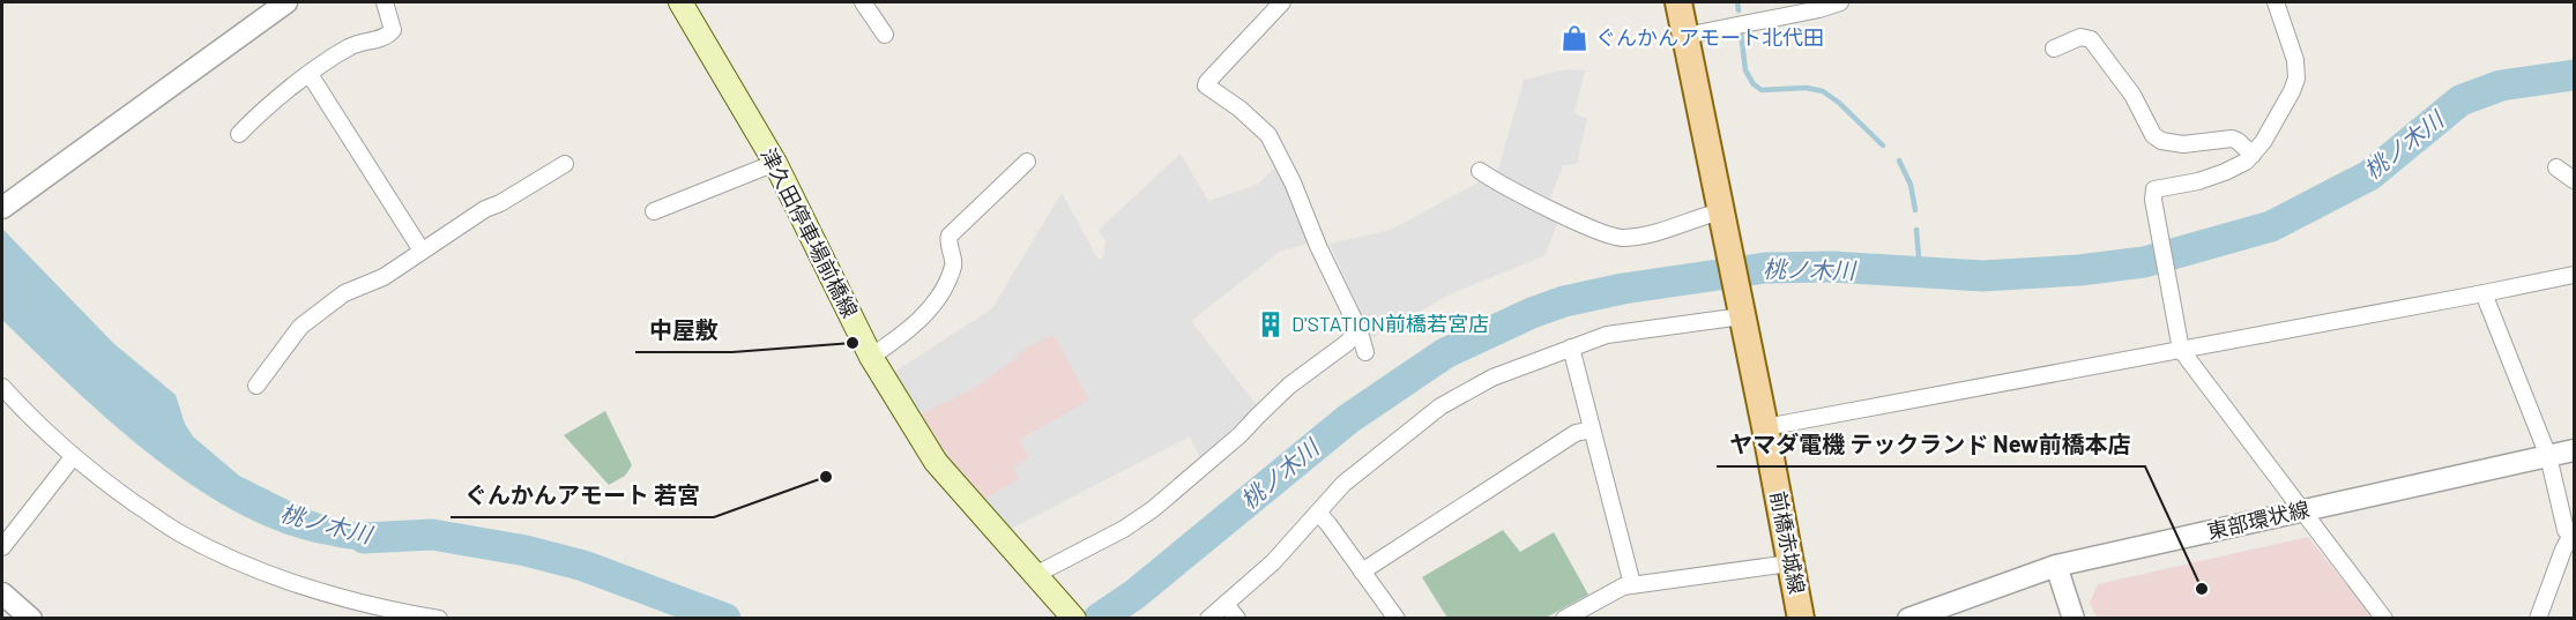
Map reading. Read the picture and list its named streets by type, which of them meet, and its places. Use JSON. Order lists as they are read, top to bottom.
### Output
{
  "streets": {
    "main road": ["津久田停車場前橋線", "前橋赤城線"],
    "street": ["東部環状線"]
  },
  "water": ["桃ノ木川"],
  "places": {
    "shop": ["ぐんかんアモート北代田"],
    "building": ["D'STATION前橋若宮店"],
    "other": ["中屋敷", "ぐんかんアモート 若宮", "ヤマダ電機 テックランド New前橋本店"]
  }
}
